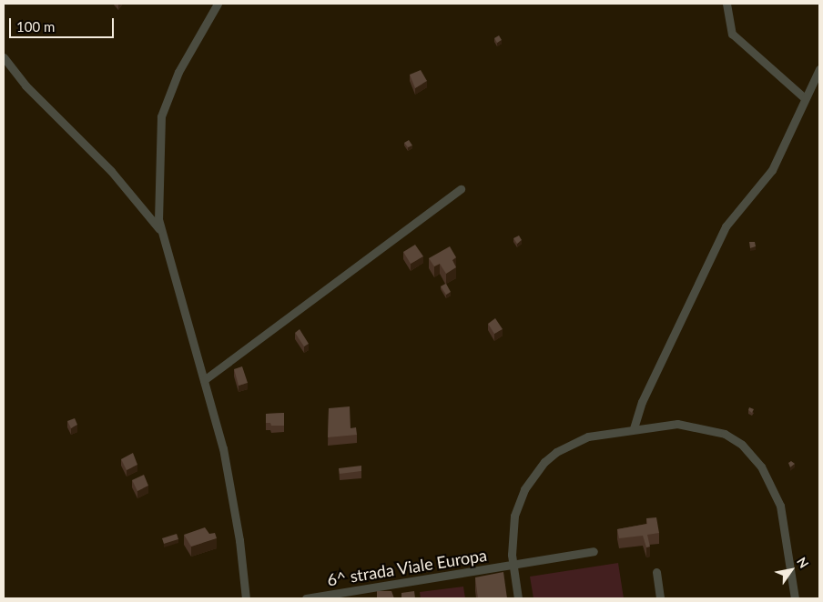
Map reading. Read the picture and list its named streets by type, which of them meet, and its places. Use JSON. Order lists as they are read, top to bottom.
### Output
{
  "streets": {
    "street": ["6^ strada Viale Europa"]
  },
  "scale_bar": "100 m",
  "north": "top right"
}
